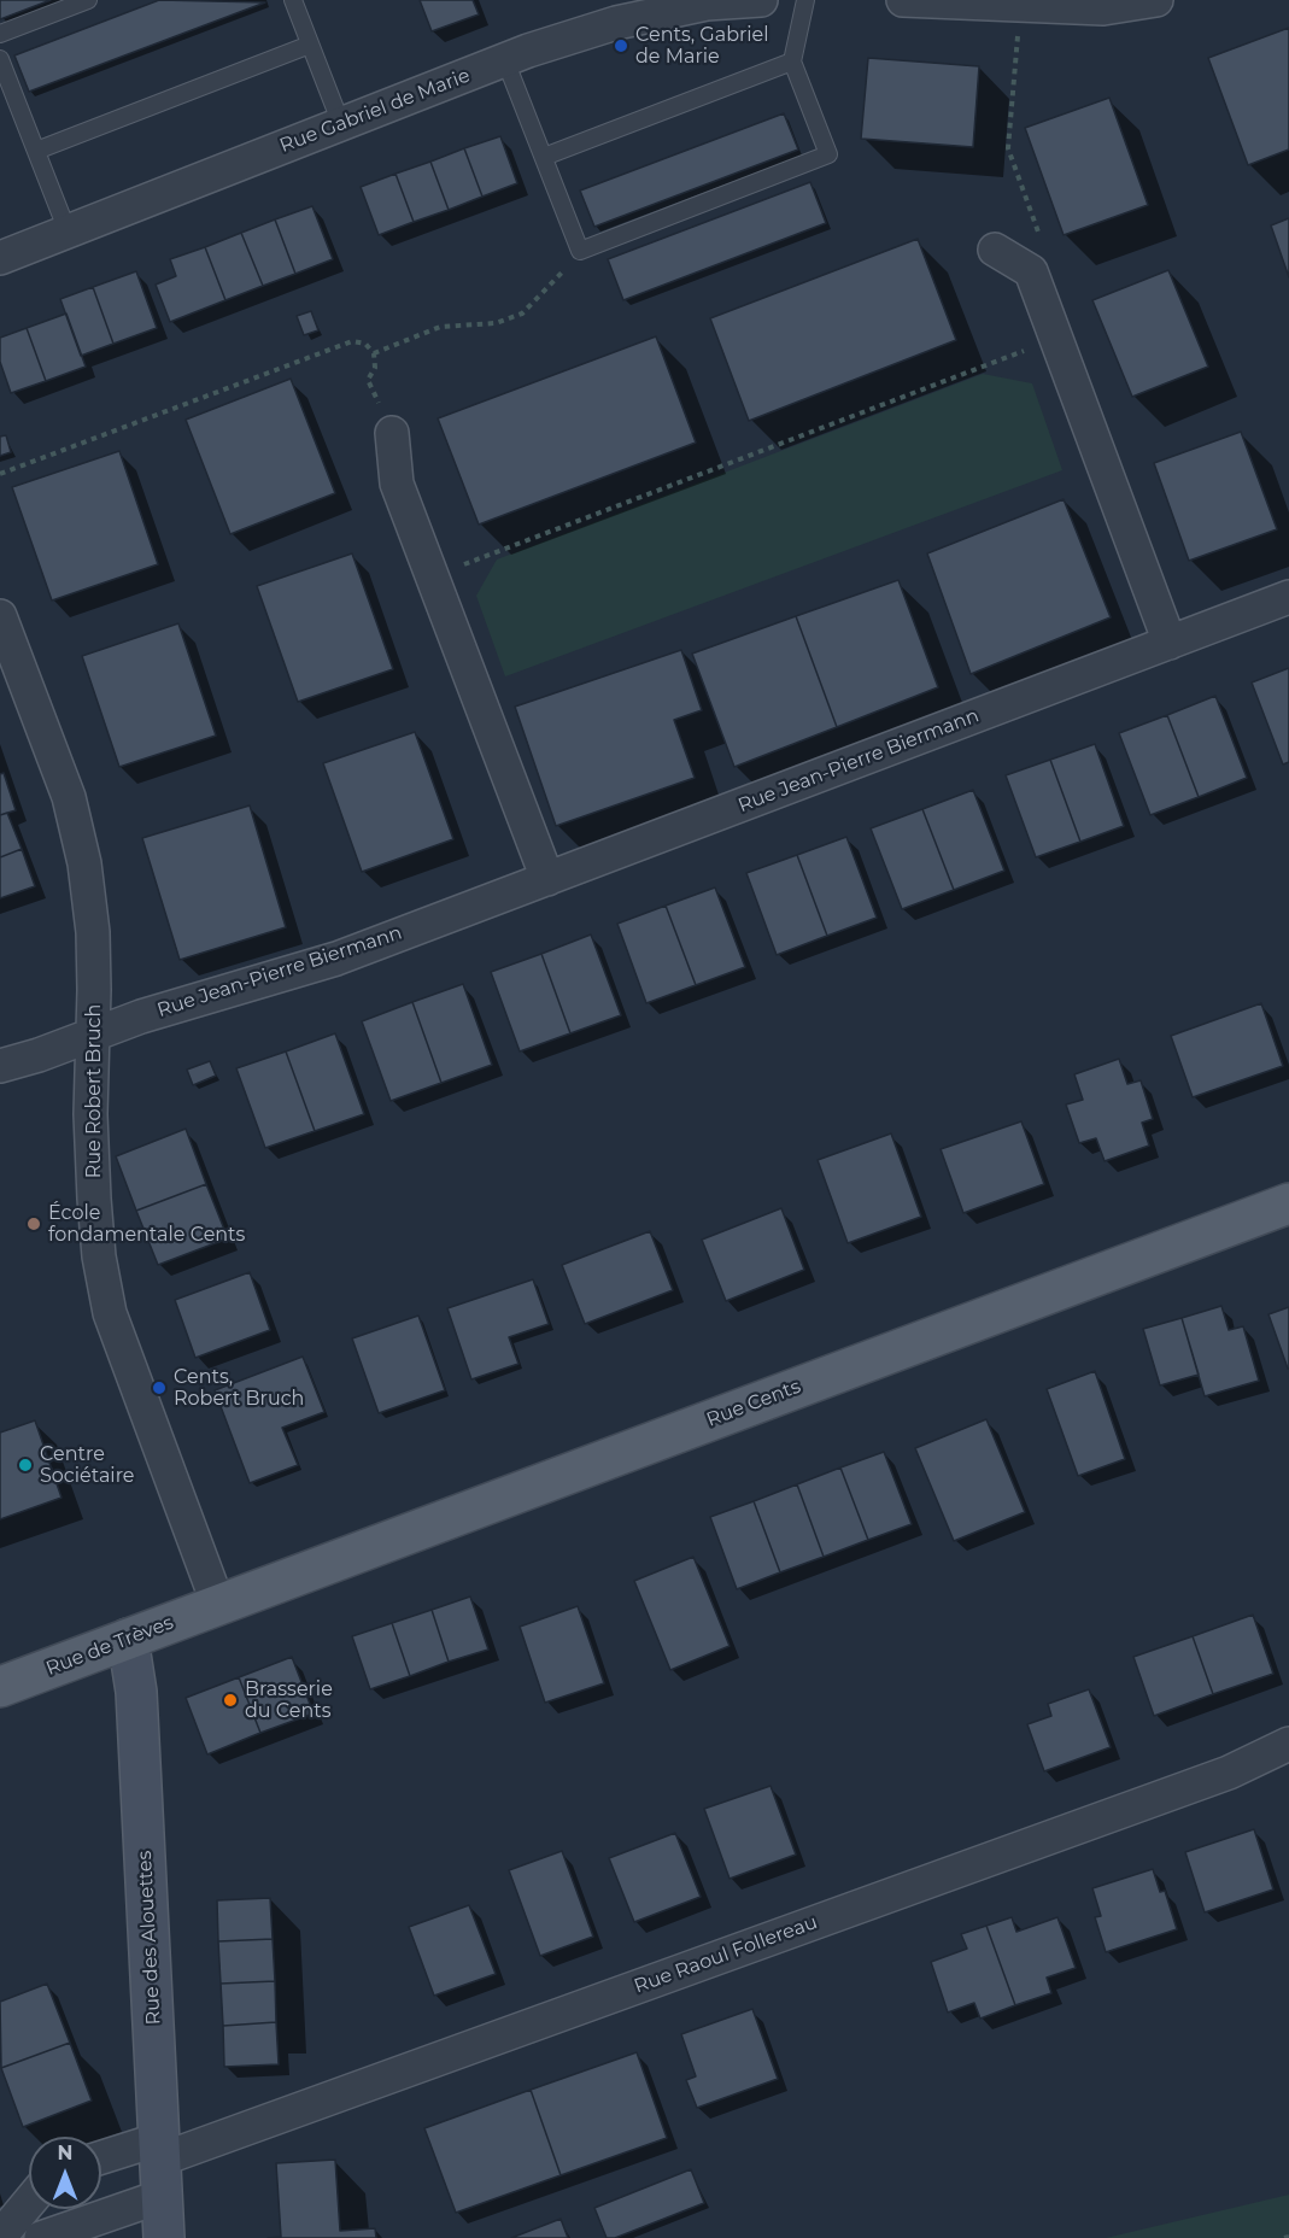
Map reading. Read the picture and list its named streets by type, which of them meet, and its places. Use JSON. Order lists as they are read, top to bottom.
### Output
{
  "streets": {
    "main road": ["Rue Cents", "Rue de Trèves", "Rue des Alouettes"],
    "street": [
      "Rue Gabriel de Marie",
      "Rue Jean-Pierre Biermann",
      "Rue Robert Bruch",
      "Rue Raoul Follereau"
    ]
  },
  "crossings": [
    ["Rue Jean-Pierre Biermann", "Rue Robert Bruch"],
    ["Rue Robert Bruch", "Rue Cents"],
    ["Rue Robert Bruch", "Rue de Trèves"],
    ["Rue Cents", "Rue de Trèves"],
    ["Rue de Trèves", "Rue des Alouettes"],
    ["Rue des Alouettes", "Rue Raoul Follereau"]
  ],
  "places": [
    "Cents, Gabriel de Marie",
    "École fondamentale Cents",
    "Cents, Robert Bruch",
    "Centre Sociétaire",
    "Brasserie du Cents"
  ],
  "north": "top"
}
